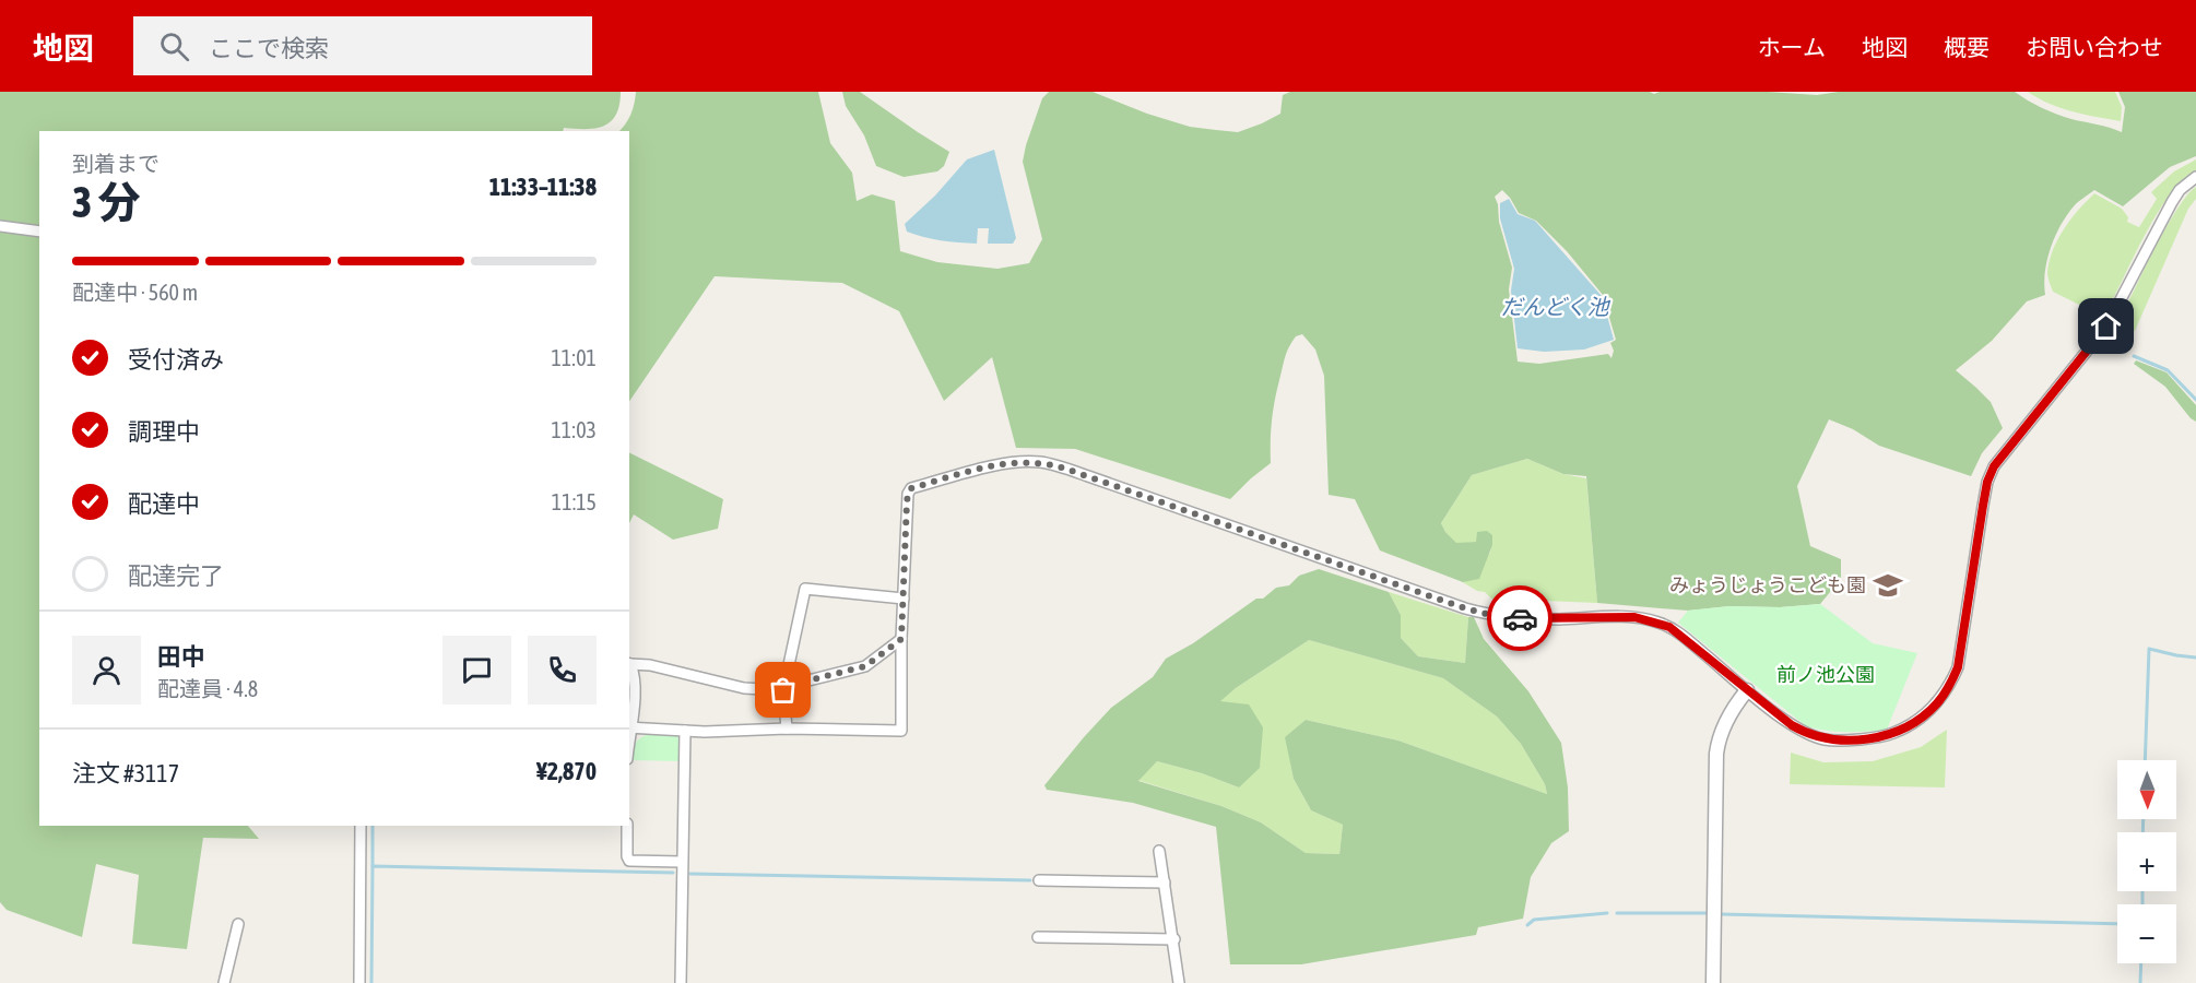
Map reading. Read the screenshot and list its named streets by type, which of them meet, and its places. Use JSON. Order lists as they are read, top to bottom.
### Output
{
  "water": ["だんどく池"],
  "parks": ["前ノ池公園"],
  "places": {
    "school or university": ["みょうじょうこども園"]
  },
  "north": "bottom",
  "page": {
    "header": "地図",
    "search": "ここで検索",
    "nav": [
      "ホーム",
      "地図",
      "概要",
      "お問い合わせ"
    ],
    "heading": ["3 分", "到着まで", "11:33–11:38"],
    "panel": [
      "田中",
      "配達員 · 4.8",
      "注文 #3117",
      "¥2,870"
    ],
    "bar": "配達中 · 560 m",
    "list": [
      ["受付済み", "11:01"],
      ["調理中", "11:03"],
      ["配達中", "11:15"],
      "配達完了"
    ],
    "map_buttons": ["+", "−"]
  }
}
